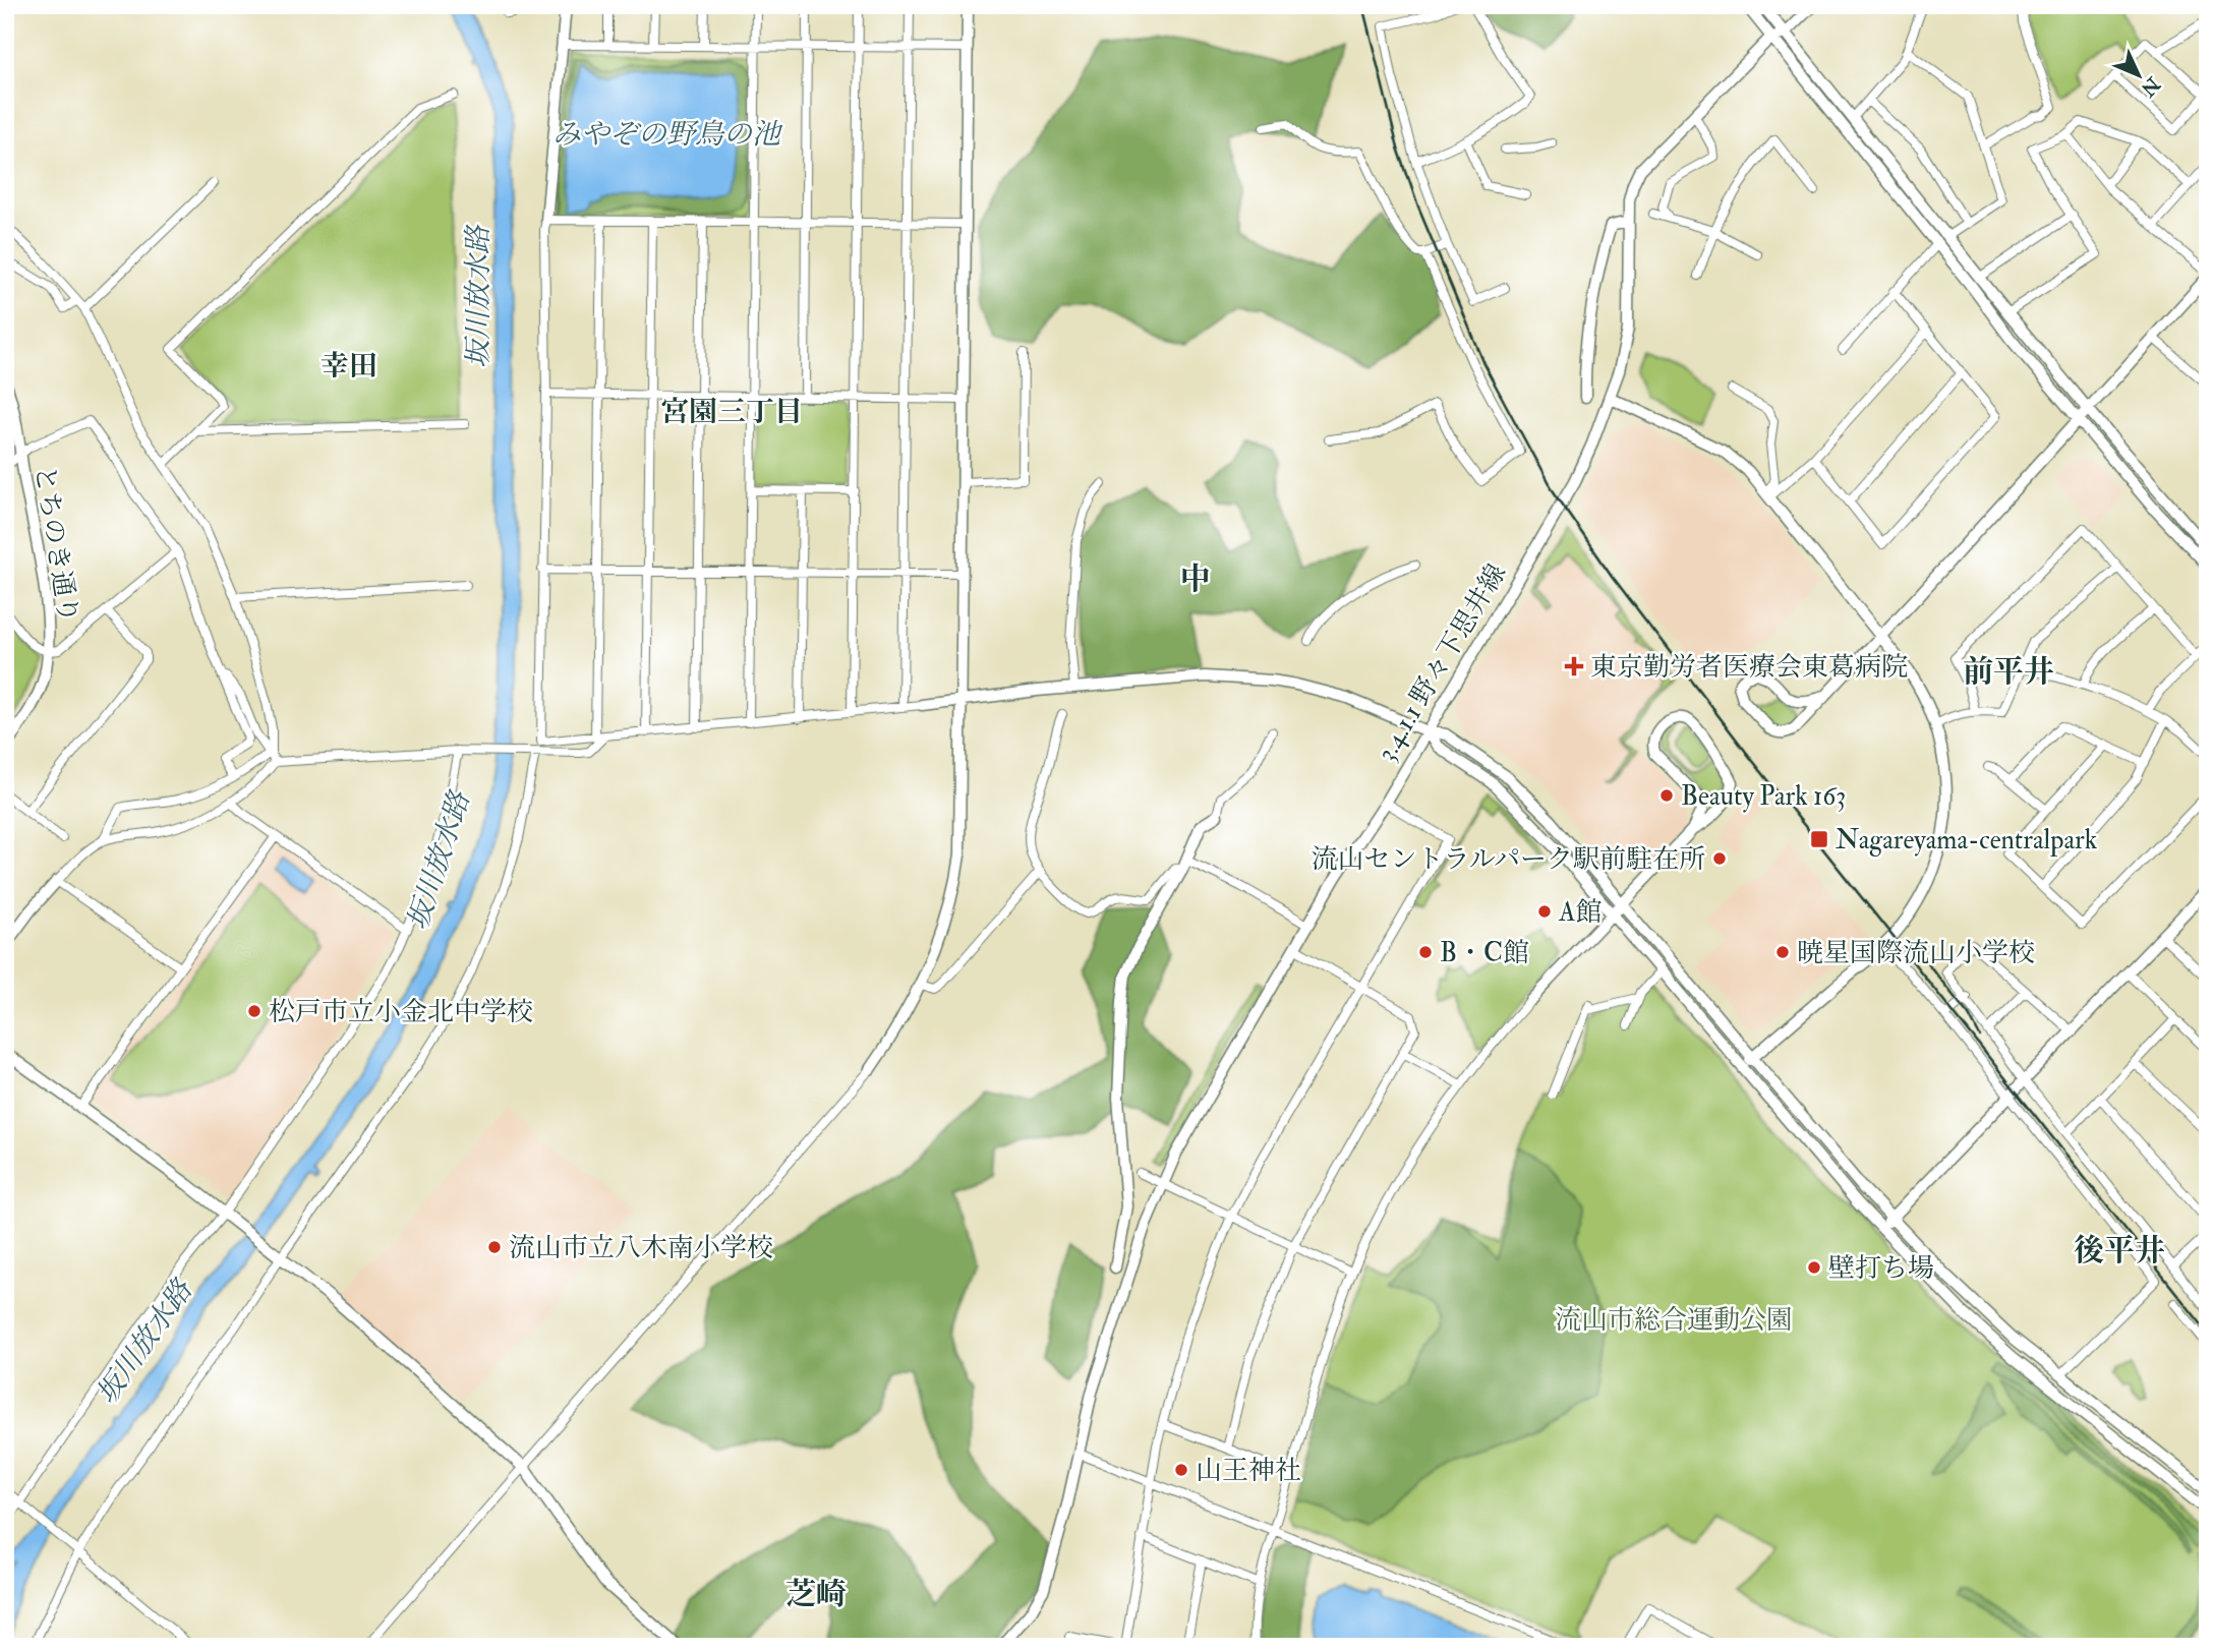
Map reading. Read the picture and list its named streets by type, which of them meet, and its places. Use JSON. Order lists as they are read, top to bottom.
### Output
{
  "streets": {
    "street": ["とちのき通り", "3.4.1.1 野々下思井線"]
  },
  "districts": [
    "幸田",
    "宮園三丁目",
    "中",
    "前平井",
    "後平井",
    "芝崎"
  ],
  "water": ["みやぞの野鳥の池", "坂川放水路"],
  "parks": ["流山市総合運動公園"],
  "places": {
    "health": ["東京勤労者医療会東葛病院"],
    "other": [
      "Beauty Park 163",
      "流山セントラルパーク駅前駐在所",
      "A館",
      "B・C館",
      "暁星国際流山小学校",
      "松戸市立小金北中学校",
      "流山市立八木南小学校",
      "壁打ち場",
      "山王神社"
    ],
    "transit": ["Nagareyama-centralpark"]
  },
  "north": "bottom right"
}
